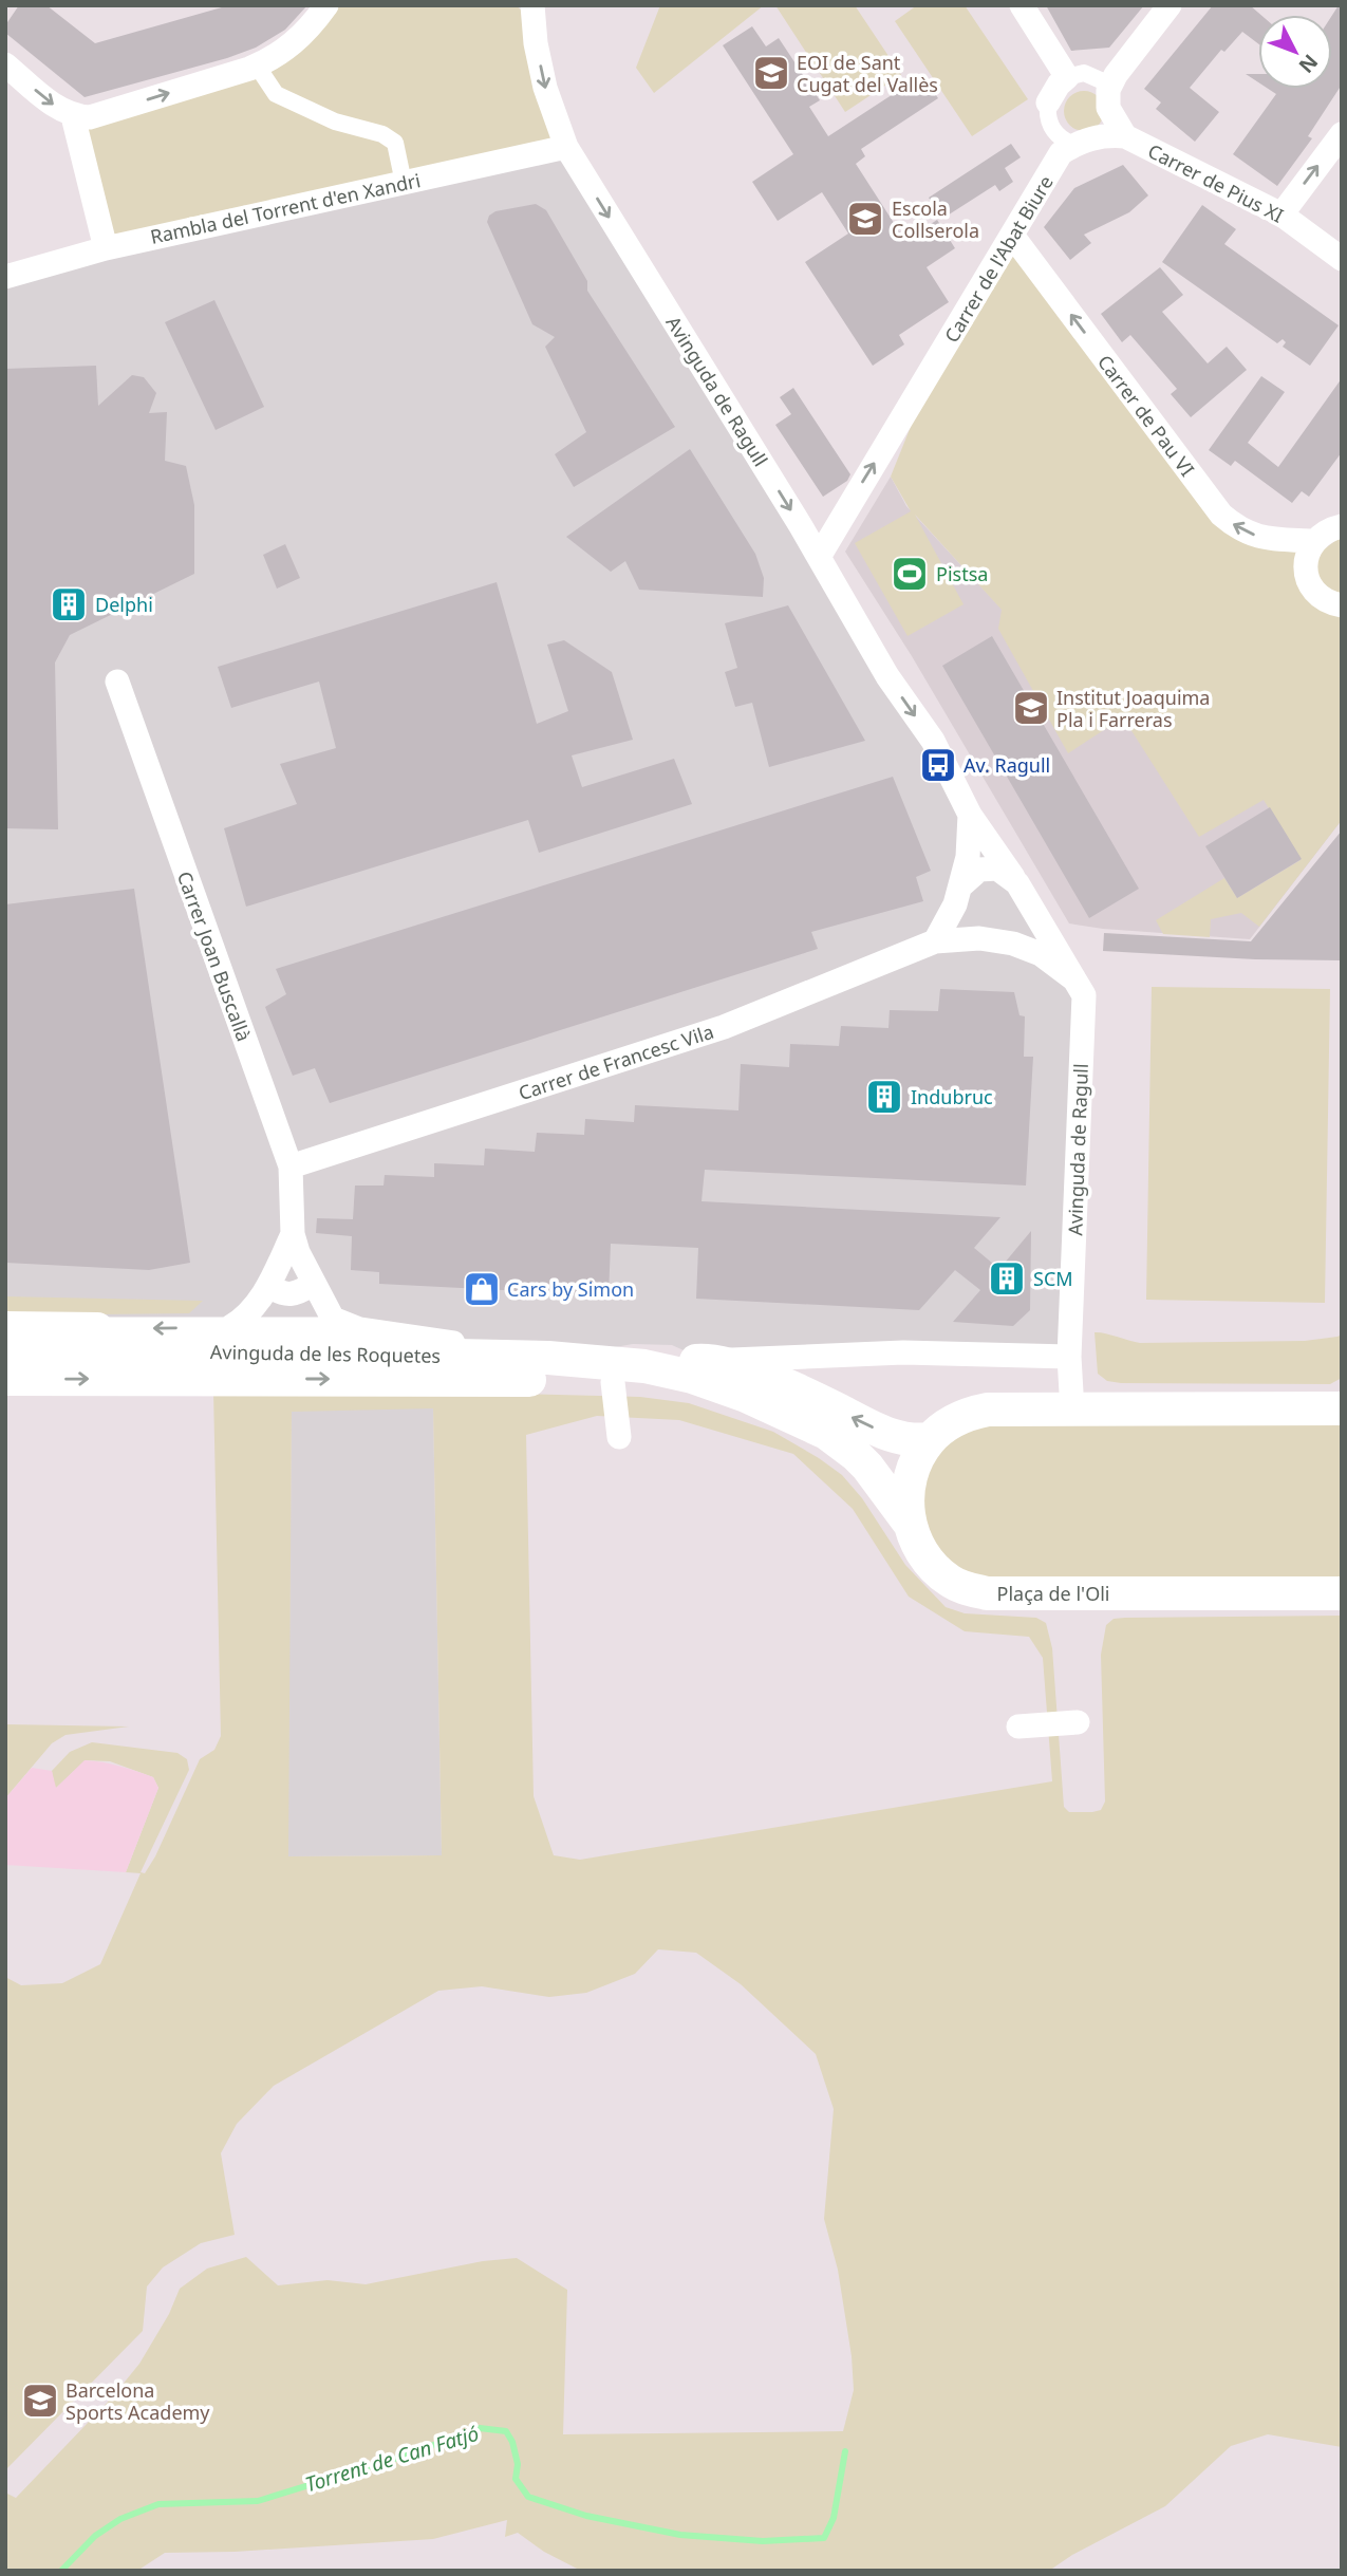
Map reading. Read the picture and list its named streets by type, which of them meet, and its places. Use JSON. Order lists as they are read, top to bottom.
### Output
{
  "streets": {
    "main road": ["Avinguda de les Roquetes", "Plaça de l'Oli"],
    "street": [
      "Carrer de Pius XI",
      "Rambla del Torrent d'en Xandri",
      "Carrer de l'Abat Biure",
      "Avinguda de Ragull",
      "Carrer de Pau VI",
      "Carrer Joan Buscallà",
      "Carrer de Francesc Vila"
    ]
  },
  "crossings": [
    ["Rambla del Torrent d'en Xandri", "Avinguda de Ragull"],
    ["Carrer de l'Abat Biure", "Avinguda de Ragull"],
    ["Carrer de l'Abat Biure", "Carrer de Pau VI"],
    ["Avinguda de Ragull", "Avinguda de les Roquetes"],
    ["Avinguda de Ragull", "Plaça de l'Oli"],
    ["Carrer Joan Buscallà", "Carrer de Francesc Vila"],
    ["Avinguda de les Roquetes", "Plaça de l'Oli"]
  ],
  "one_way": ["Carrer de l'Abat Biure", "Avinguda de Ragull", "Carrer de Pau VI"],
  "water": ["Torrent de Can Fatjó"],
  "places": {
    "school or university": [
      "EOI de Sant Cugat del Vallès",
      "Escola Collserola",
      "Institut Joaquima Pla i Farreras",
      "Barcelona Sports Academy"
    ],
    "sports": ["Pistsa"],
    "building": ["Delphi", "Indubruc", "SCM"],
    "bus stop": ["Av. Ragull"],
    "shop": ["Cars by Simon"]
  },
  "north": "bottom right"
}
